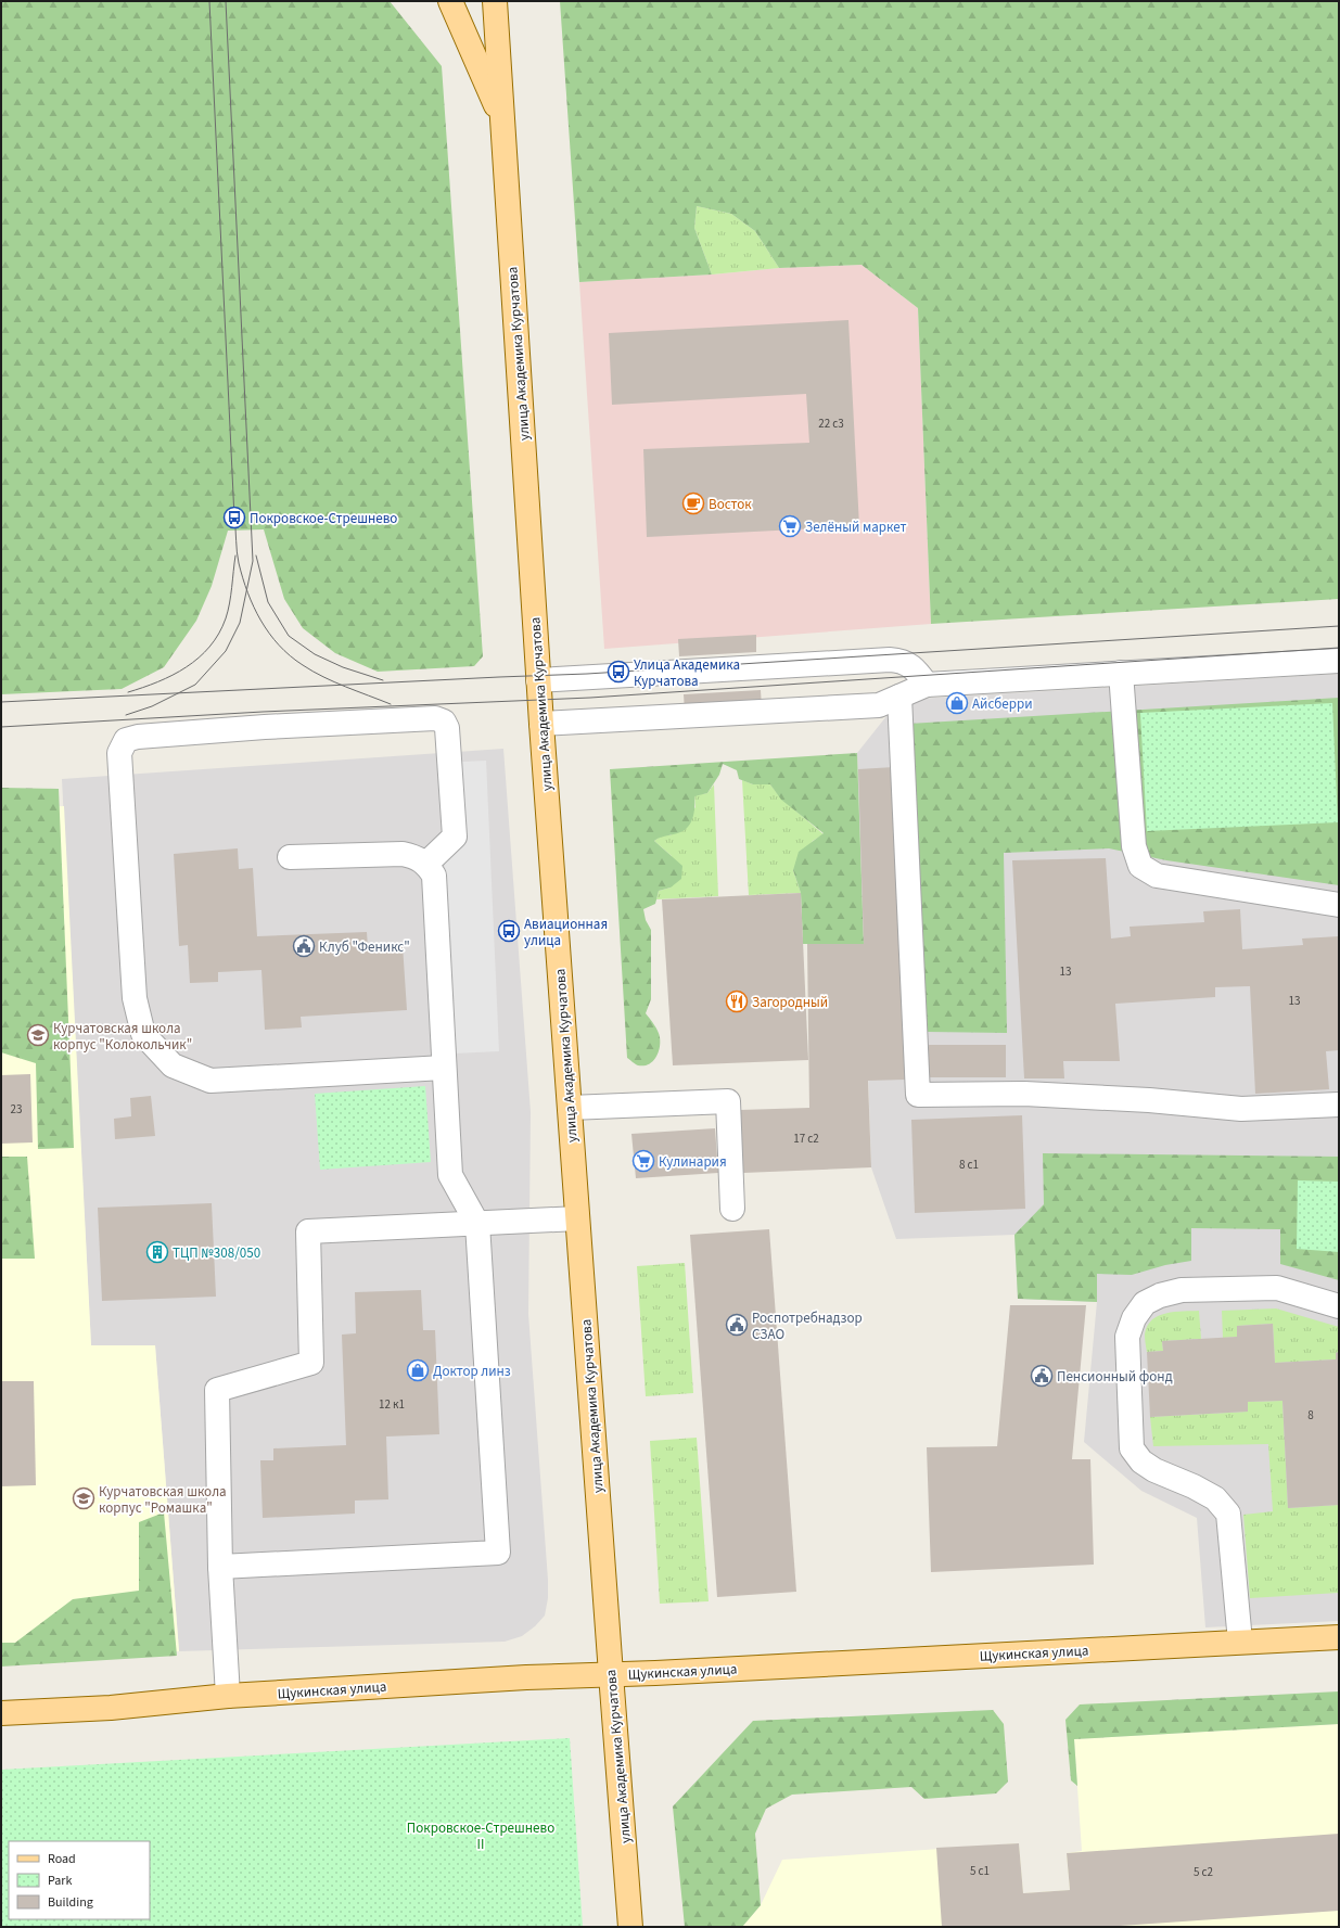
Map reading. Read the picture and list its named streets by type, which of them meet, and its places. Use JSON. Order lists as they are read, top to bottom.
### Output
{
  "streets": {
    "main road": ["улица Академика Курчатова", "Щукинская улица"]
  },
  "crossings": [
    ["улица Академика Курчатова", "Щукинская улица"]
  ],
  "parks": ["Покровское-Стрешнево II"],
  "places": {
    "cafe": ["Восток"],
    "bus stop": ["Покровское-Стрешнево", "Улица Академика Курчатова", "Авиационная улица"],
    "supermarket": ["Зелёный маркет", "Кулинария"],
    "shop": ["Айсберри", "Доктор линз"],
    "public building": ["Клуб \"Феникс\"", "Роспотребнадзор СЗАО", "Пенсионный фонд"],
    "restaurant": ["Загородный"],
    "school or university": ["Курчатовская школа корпус \"Колокольчик\"", "Курчатовская школа корпус \"Ромашка\""],
    "building": ["ТЦП №308/050"]
  },
  "house_numbers": [
    "22 с3",
    "13",
    "13",
    "23",
    "17 с2",
    "8 с1",
    "12 к1",
    "8",
    "5 с1",
    "5 с2"
  ],
  "legend": ["Road", "Park", "Building"]
}
